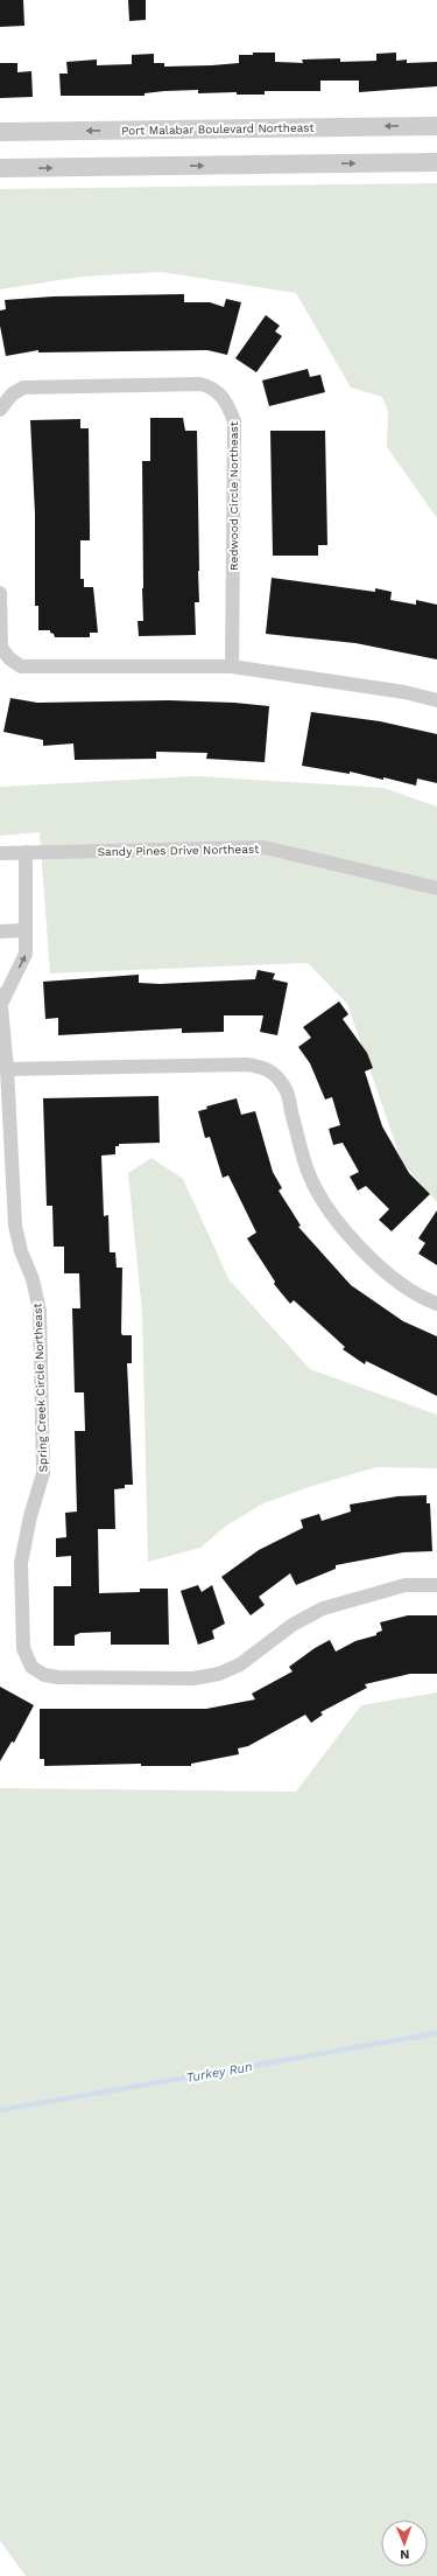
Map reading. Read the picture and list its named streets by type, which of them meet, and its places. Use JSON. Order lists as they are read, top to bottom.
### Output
{
  "streets": {
    "street": [
      "Port Malabar Boulevard Northeast",
      "Redwood Circle Northeast",
      "Sandy Pines Drive Northeast",
      "Spring Creek Circle Northeast"
    ]
  },
  "crossings": [
    ["Sandy Pines Drive Northeast", "Spring Creek Circle Northeast"]
  ],
  "water": ["Turkey Run"],
  "north": "bottom"
}
